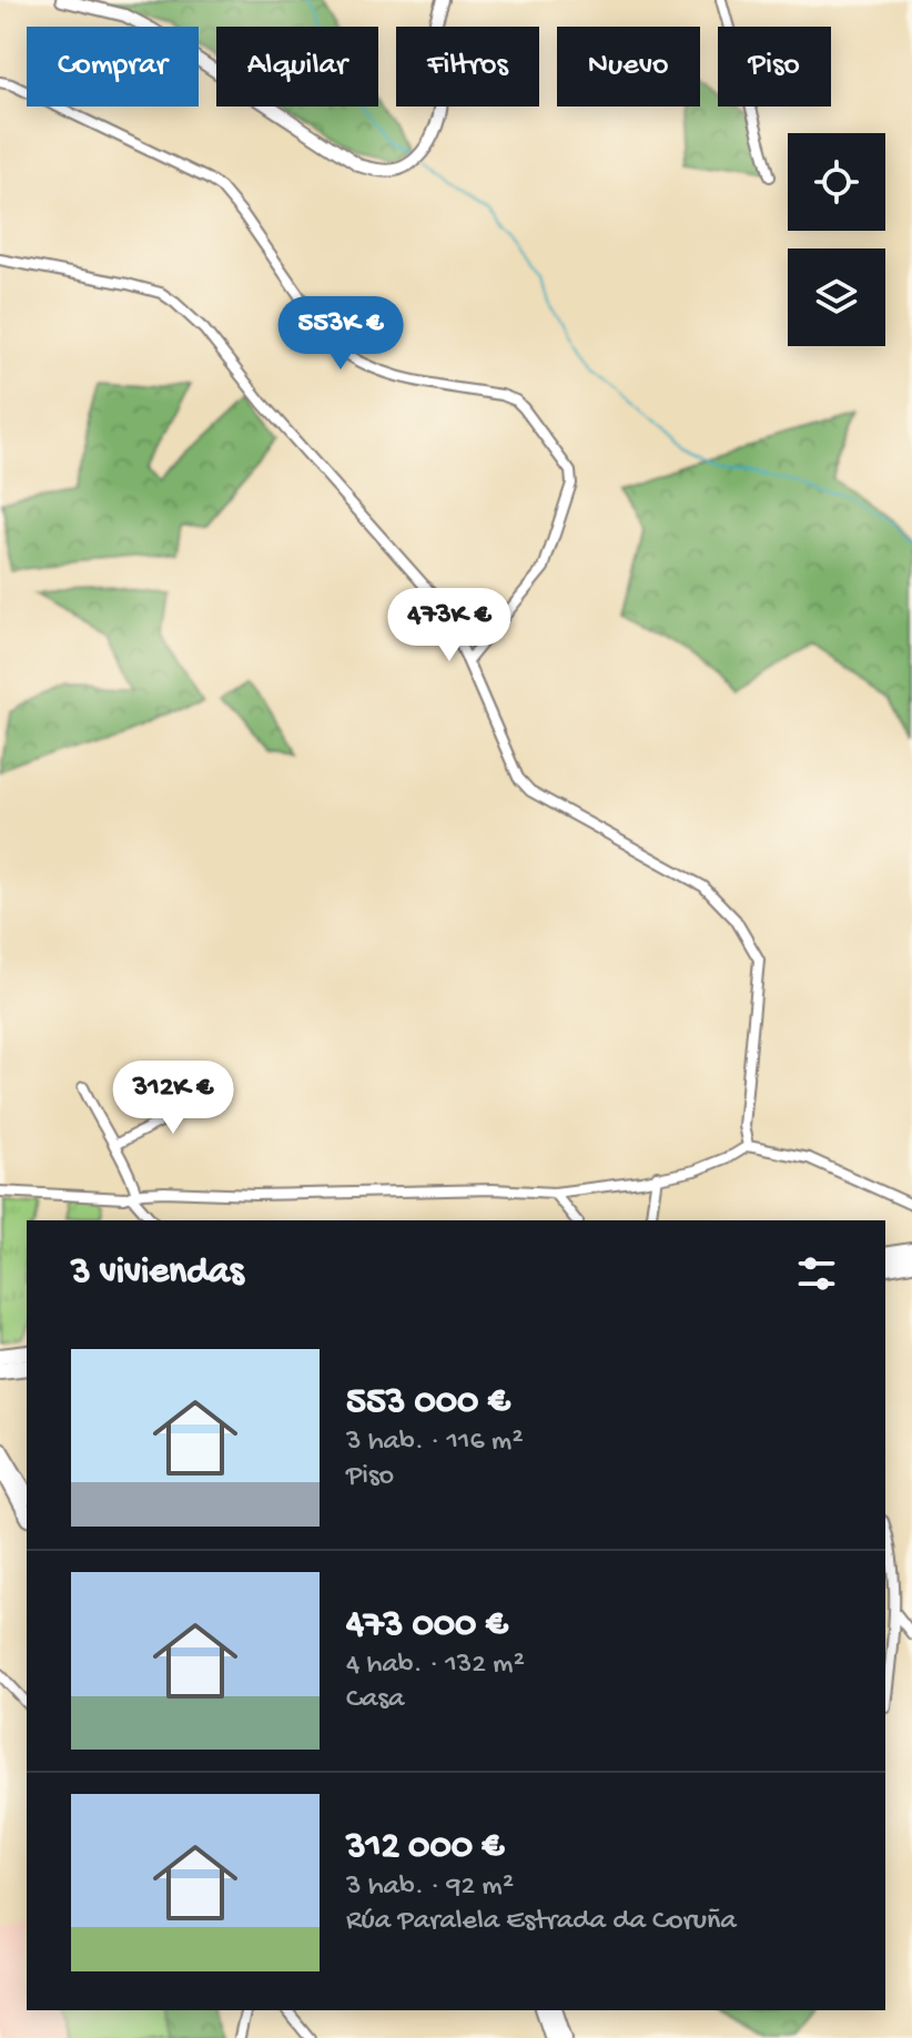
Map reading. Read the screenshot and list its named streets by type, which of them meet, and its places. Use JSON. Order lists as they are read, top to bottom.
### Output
{
  "page": {
    "chip": [
      "Comprar",
      "Alquilar",
      "Filtros",
      "Nuevo",
      "Piso"
    ],
    "price": ["553K €", "473K €", "312K €"],
    "heading": "3 viviendas",
    "list": [
      {
        "name": "553 000 €",
        "note": "3 hab. · 116 m² · Piso"
      },
      {
        "name": "473 000 €",
        "note": "4 hab. · 132 m² · Casa"
      },
      {
        "name": "312 000 €",
        "note": "3 hab. · 92 m² · Rúa Paralela Estrada da Coruña"
      }
    ]
  }
}
